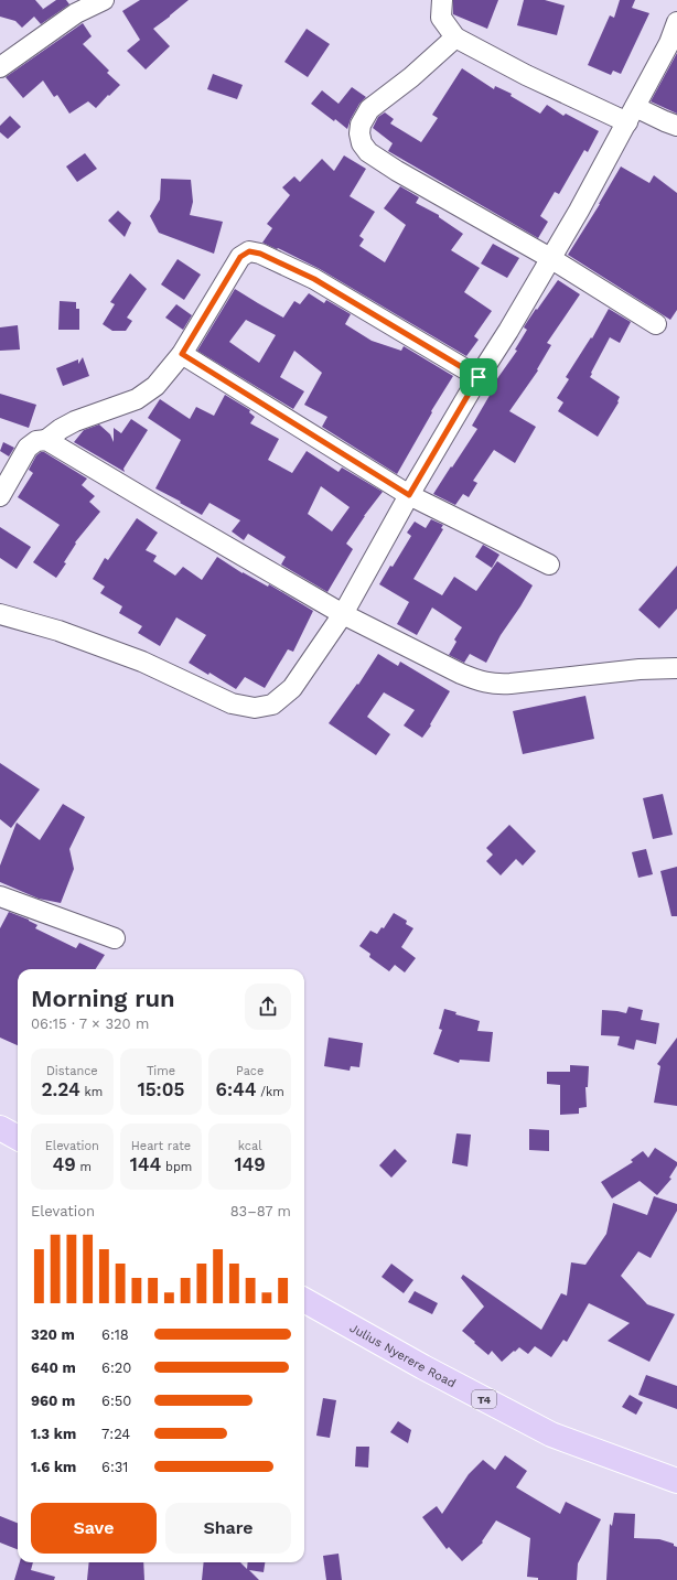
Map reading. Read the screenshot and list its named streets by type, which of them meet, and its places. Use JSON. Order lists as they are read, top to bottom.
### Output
{
  "streets": {
    "highway": ["Julius Nyerere Road", "T4"]
  },
  "page": {
    "heading": ["Morning run", "06:15 · 7 × 320 m"],
    "stats": [
      ["Distance", "2.24 km"],
      ["Time", "15:05"],
      ["Pace", "6:44 /km"],
      ["Elevation", "49 m"],
      ["Heart rate", "144 bpm"],
      ["kcal", "149"]
    ],
    "chart": ["Elevation", "83–87 m"],
    "list": [
      {
        "name": "320 m",
        "note": "6:18"
      },
      {
        "name": "640 m",
        "note": "6:20"
      },
      {
        "name": "960 m",
        "note": "6:50"
      },
      {
        "name": "1.3 km",
        "note": "7:24"
      },
      {
        "name": "1.6 km",
        "note": "6:31"
      }
    ],
    "buttons": ["Save", "Share"]
  }
}
